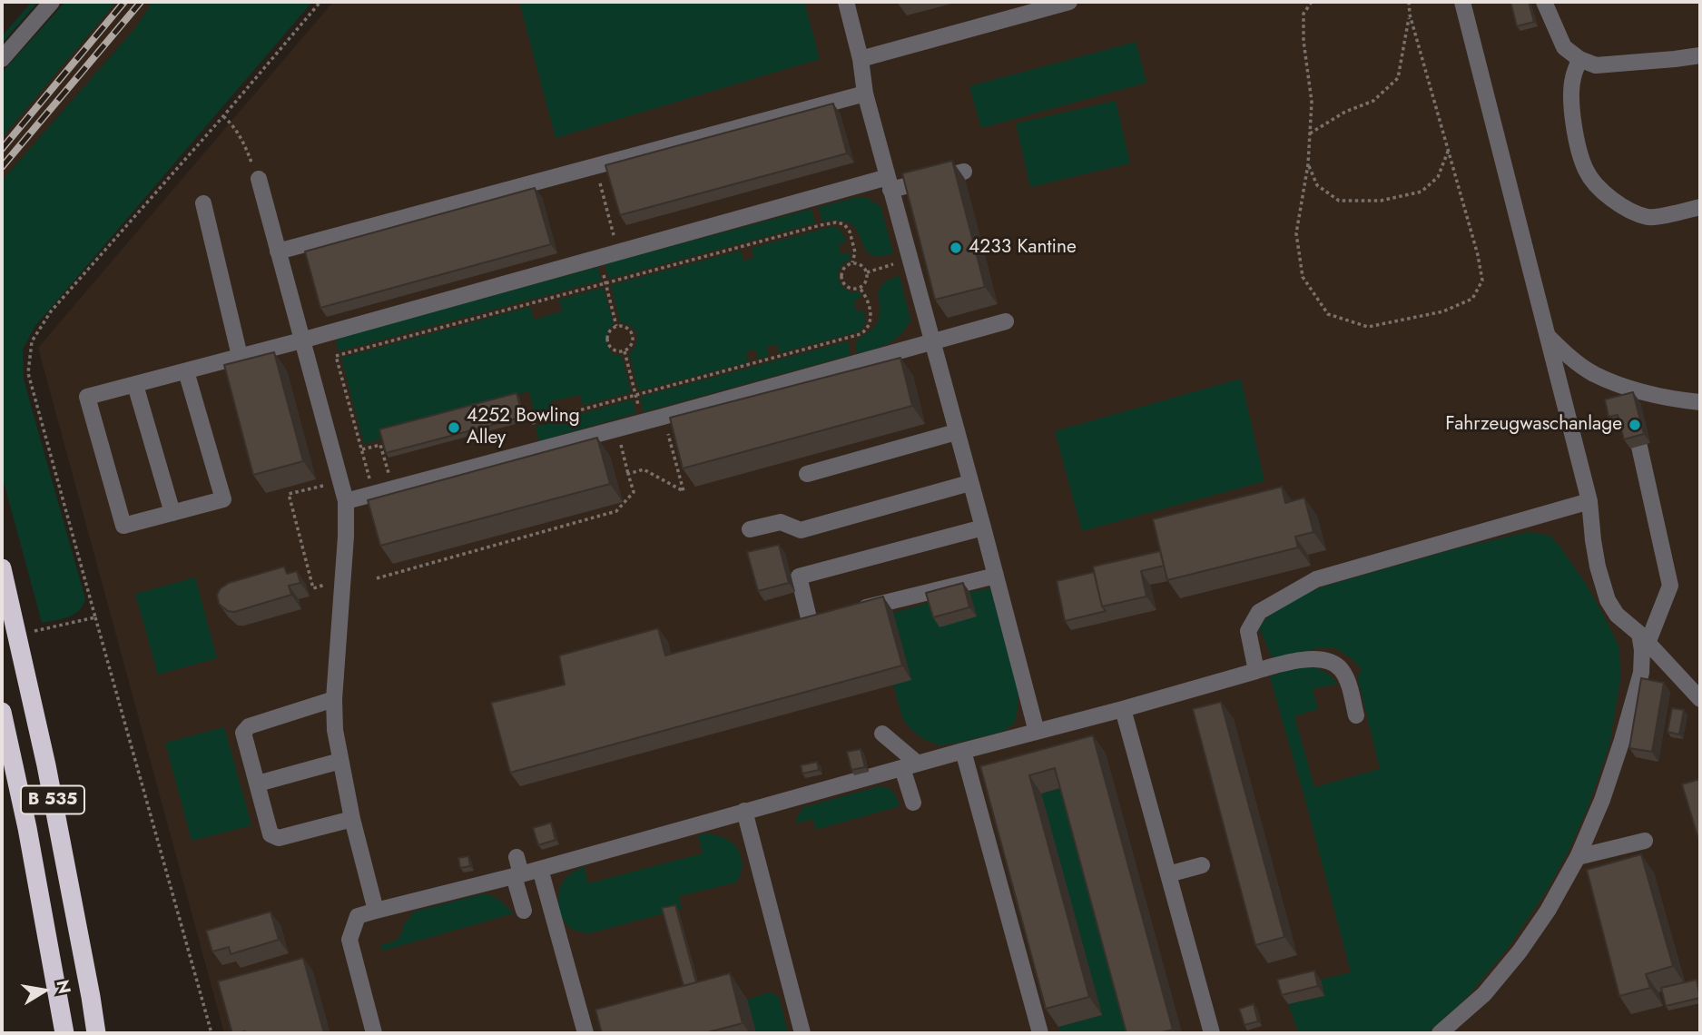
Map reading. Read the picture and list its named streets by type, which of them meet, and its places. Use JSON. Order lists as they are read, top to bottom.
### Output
{
  "streets": {
    "highway": ["B 535"]
  },
  "places": ["4233 Kantine", "Fahrzeugwaschanlage", "4252 Bowling Alley"],
  "north": "right"
}
